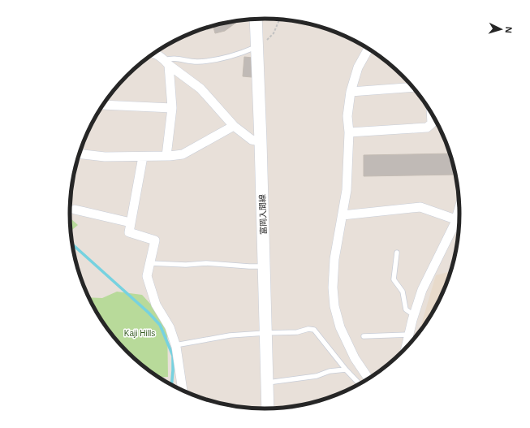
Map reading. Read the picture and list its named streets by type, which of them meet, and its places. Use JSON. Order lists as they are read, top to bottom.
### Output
{
  "streets": {
    "main road": ["富岡入間線"]
  },
  "parks": ["Kaji Hills"],
  "north": "right"
}
